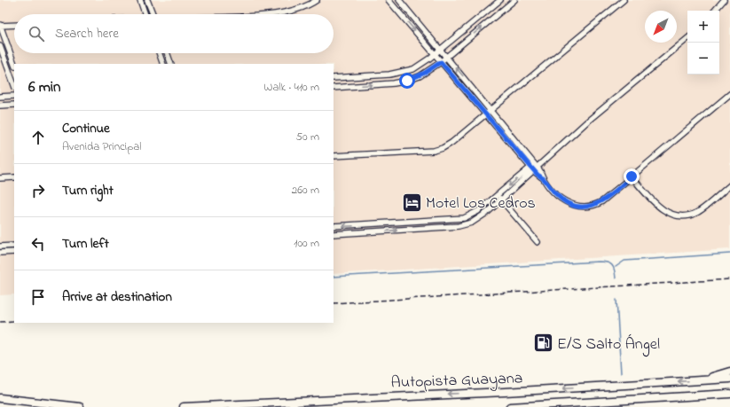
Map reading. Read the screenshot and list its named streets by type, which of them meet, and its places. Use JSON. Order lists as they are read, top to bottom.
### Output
{
  "streets": {
    "highway": ["Autopista Guayana"]
  },
  "places": {
    "hotel": ["Motel Los Cedros"],
    "fuel station": ["E/S Salto Ángel"]
  },
  "north": "bottom left",
  "page": {
    "map_buttons": ["+", "−"],
    "search": "Search here",
    "heading": ["6 min", "Walk · 410 m"],
    "list": [
      ["Continue", "Avenida Principal", "50 m"],
      ["Turn right", "260 m"],
      ["Turn left", "100 m"],
      "Arrive at destination"
    ]
  }
}
